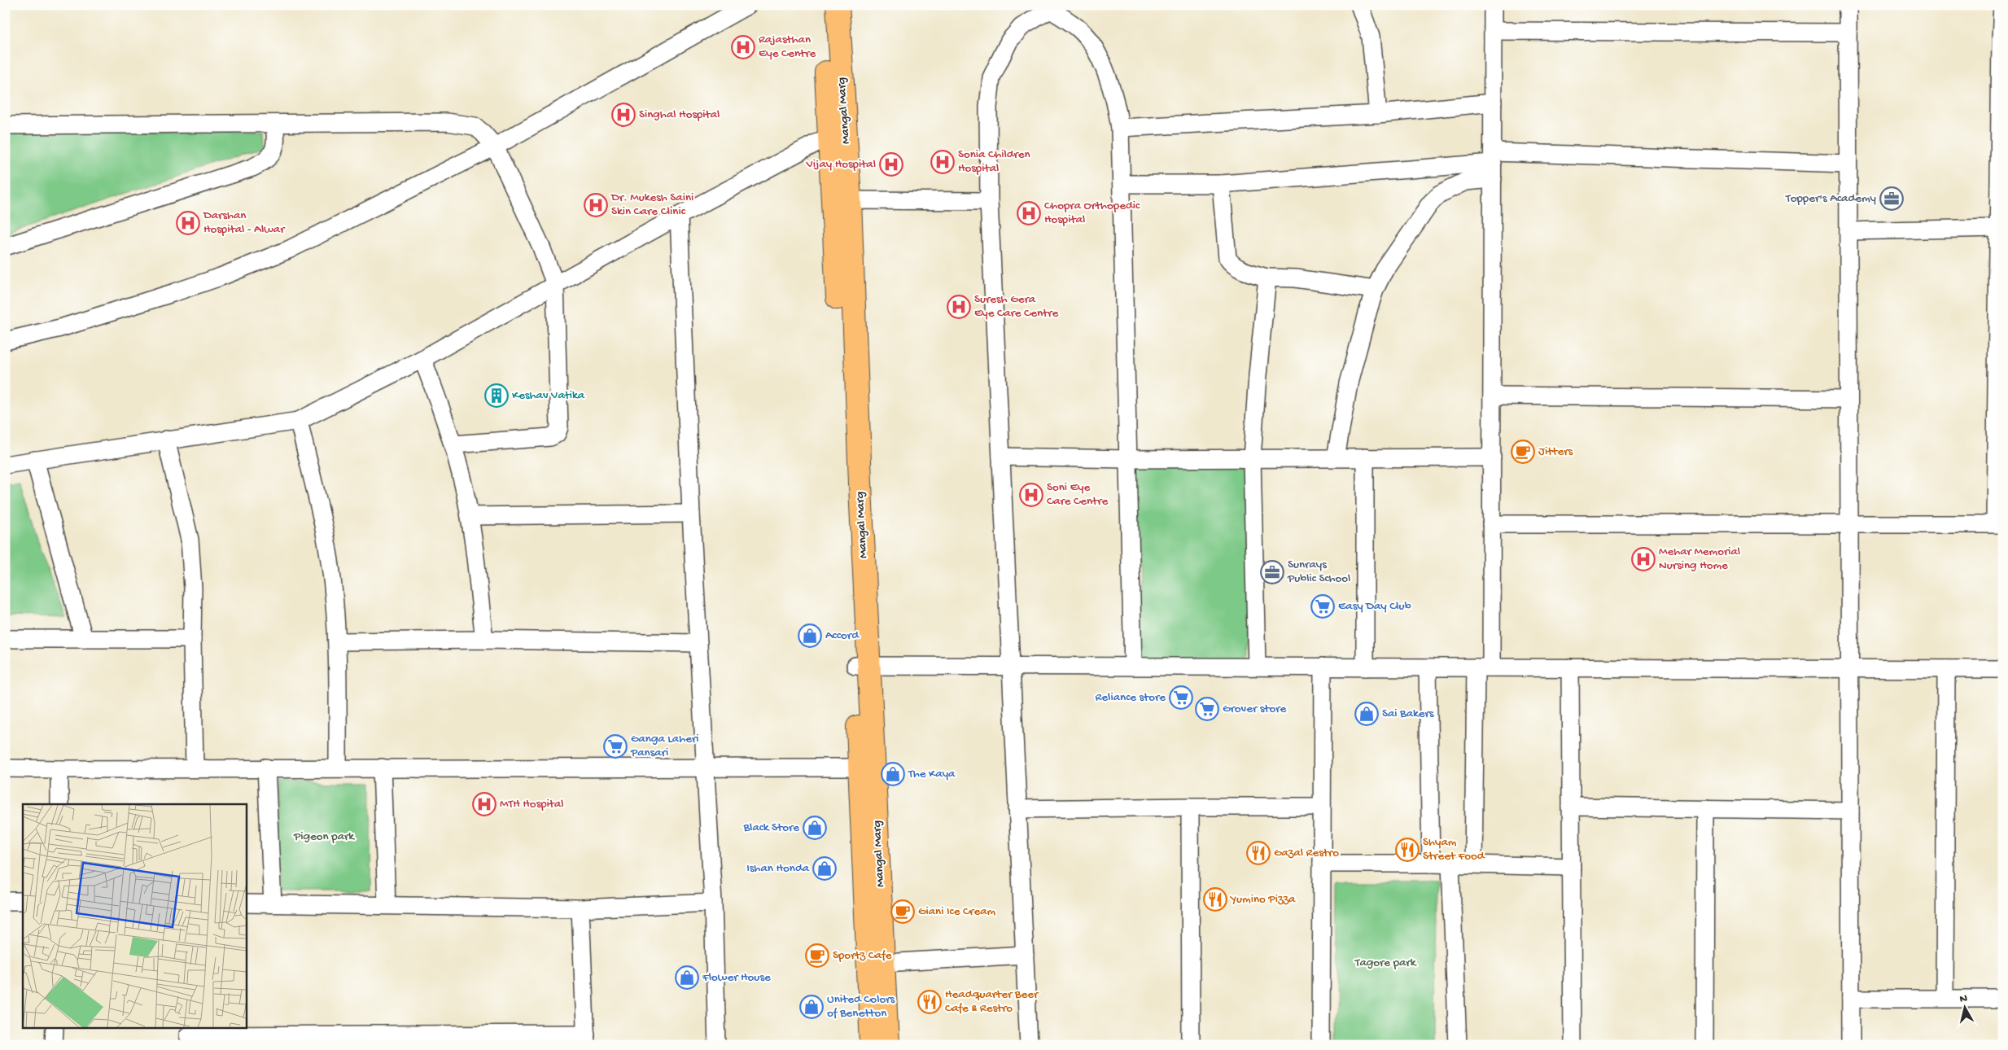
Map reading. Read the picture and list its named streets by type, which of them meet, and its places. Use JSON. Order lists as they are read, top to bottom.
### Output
{
  "streets": {
    "main road": ["Mangal Marg"]
  },
  "parks": ["Pigeon park", "Tagore park"],
  "places": {
    "hospital": [
      "Rajasthan Eye Centre",
      "Singhal Hospital",
      "Sonia Children Hospital",
      "Vijay Hospital",
      "Dr. Mukesh Saini Skin Care Clinic",
      "Chopra Orthopedic Hospital",
      "Darshan Hospital - Alwar",
      "Suresh Gera Eye Care Centre",
      "Soni Eye Care Centre",
      "Mehar Memorial Nursing Home",
      "MTH Hospital"
    ],
    "office": ["Topper's Academy", "Sunrays Public School"],
    "building": ["Keshav Vatika"],
    "cafe": ["Jitters", "Giani Ice Cream", "Sportz Cafe"],
    "supermarket": [
      "Easy Day Club",
      "Reliance store",
      "Grover store",
      "Ganga Laheri Pansari"
    ],
    "shop": [
      "Accord",
      "Sai Bakers",
      "The Kaya",
      "Black Store",
      "Ishan Honda",
      "Flower House",
      "United Colors of Benetton"
    ],
    "restaurant": [
      "Shyam Street Food",
      "Gazal Restro",
      "Yumino Pizza",
      "Headquarter Beer Cafe & Restro"
    ]
  },
  "north": "top"
}
